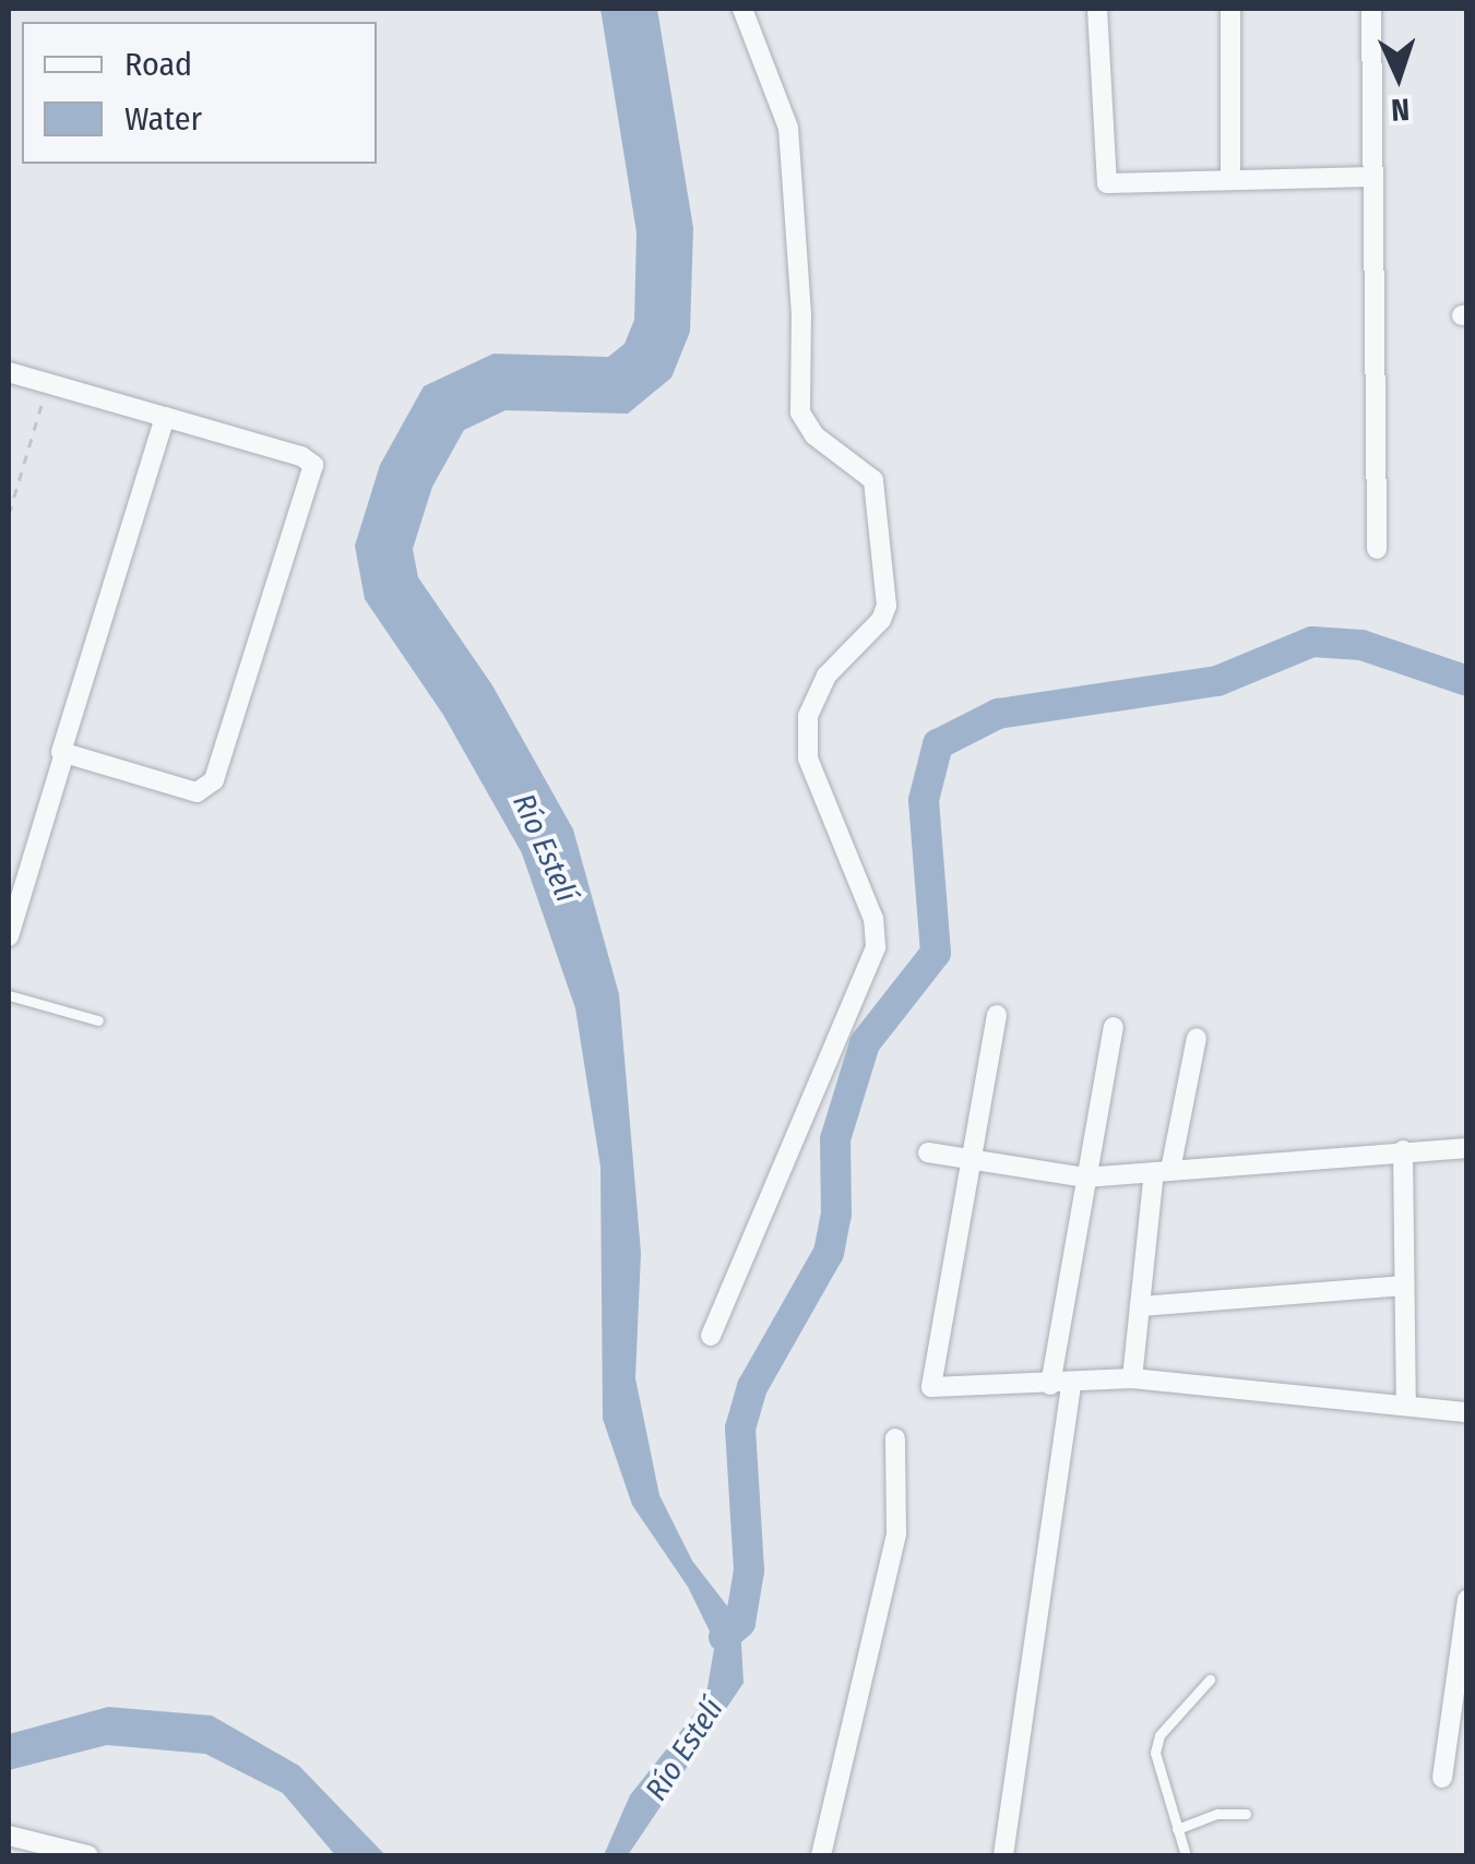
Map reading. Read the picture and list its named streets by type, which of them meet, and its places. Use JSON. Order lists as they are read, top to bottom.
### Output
{
  "water": ["Río Estelí"],
  "legend": ["Road", "Water"],
  "north": "bottom"
}
